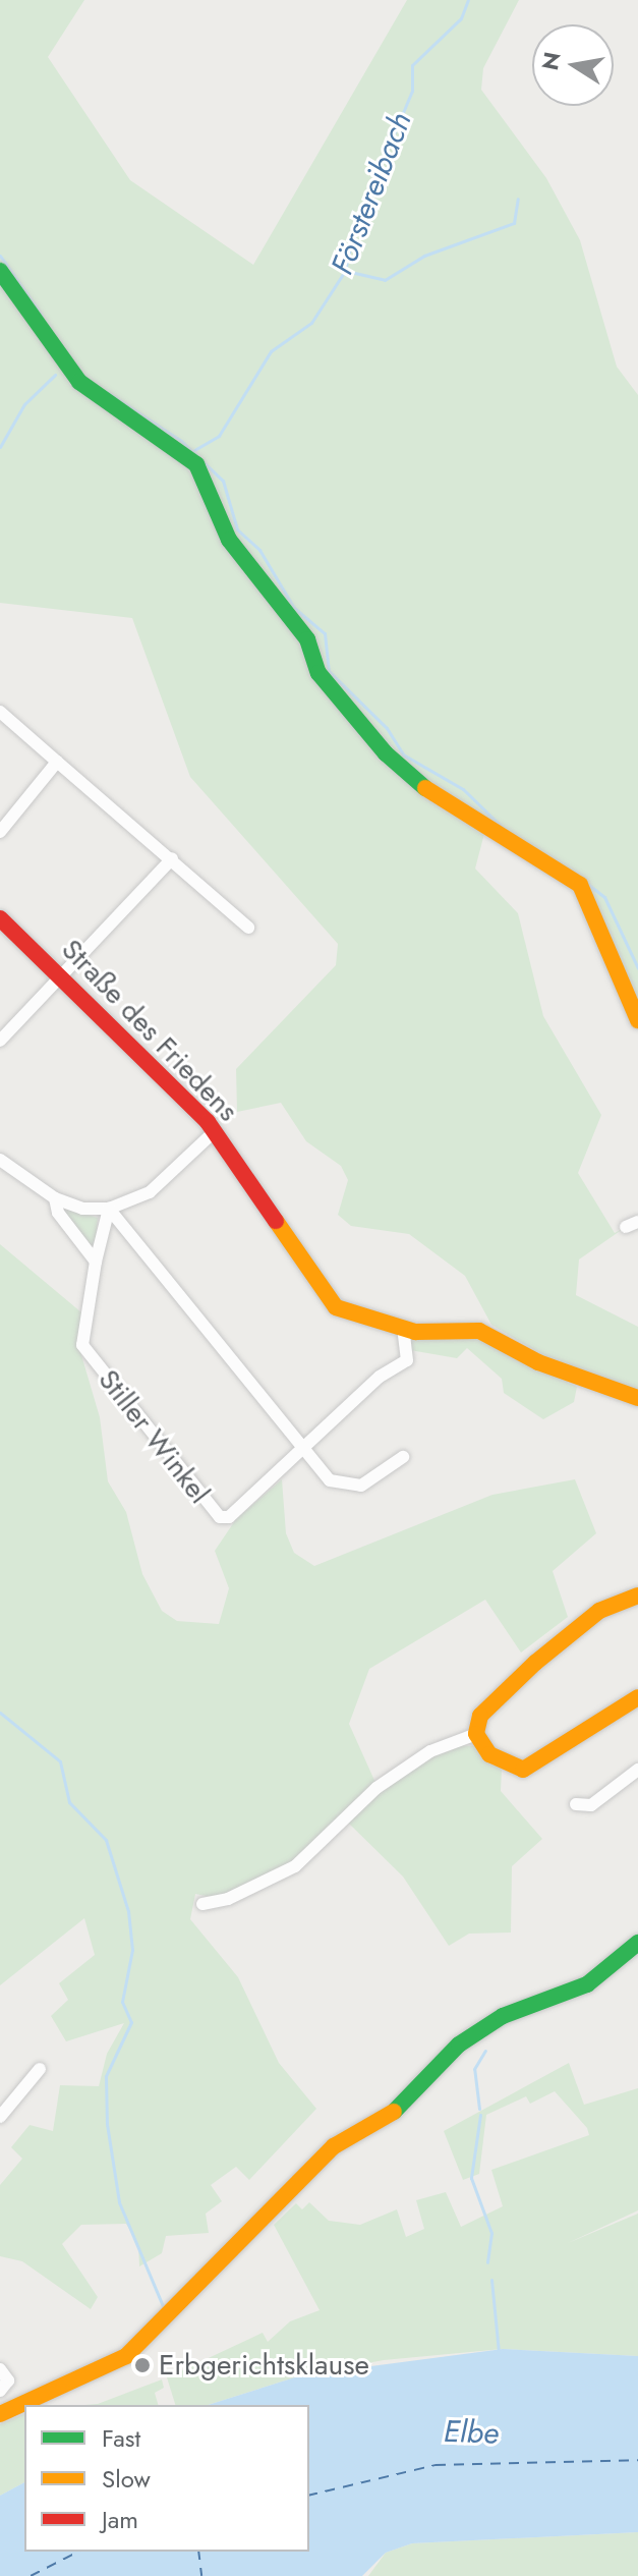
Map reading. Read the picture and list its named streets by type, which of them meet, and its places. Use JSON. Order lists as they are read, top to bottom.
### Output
{
  "streets": {
    "street": ["Straße des Friedens", "Stiller Winkel"]
  },
  "water": ["Förstereibach", "Elbe"],
  "places": ["Erbgerichtsklause"],
  "legend": ["Fast", "Slow", "Jam"],
  "north": "left"
}
